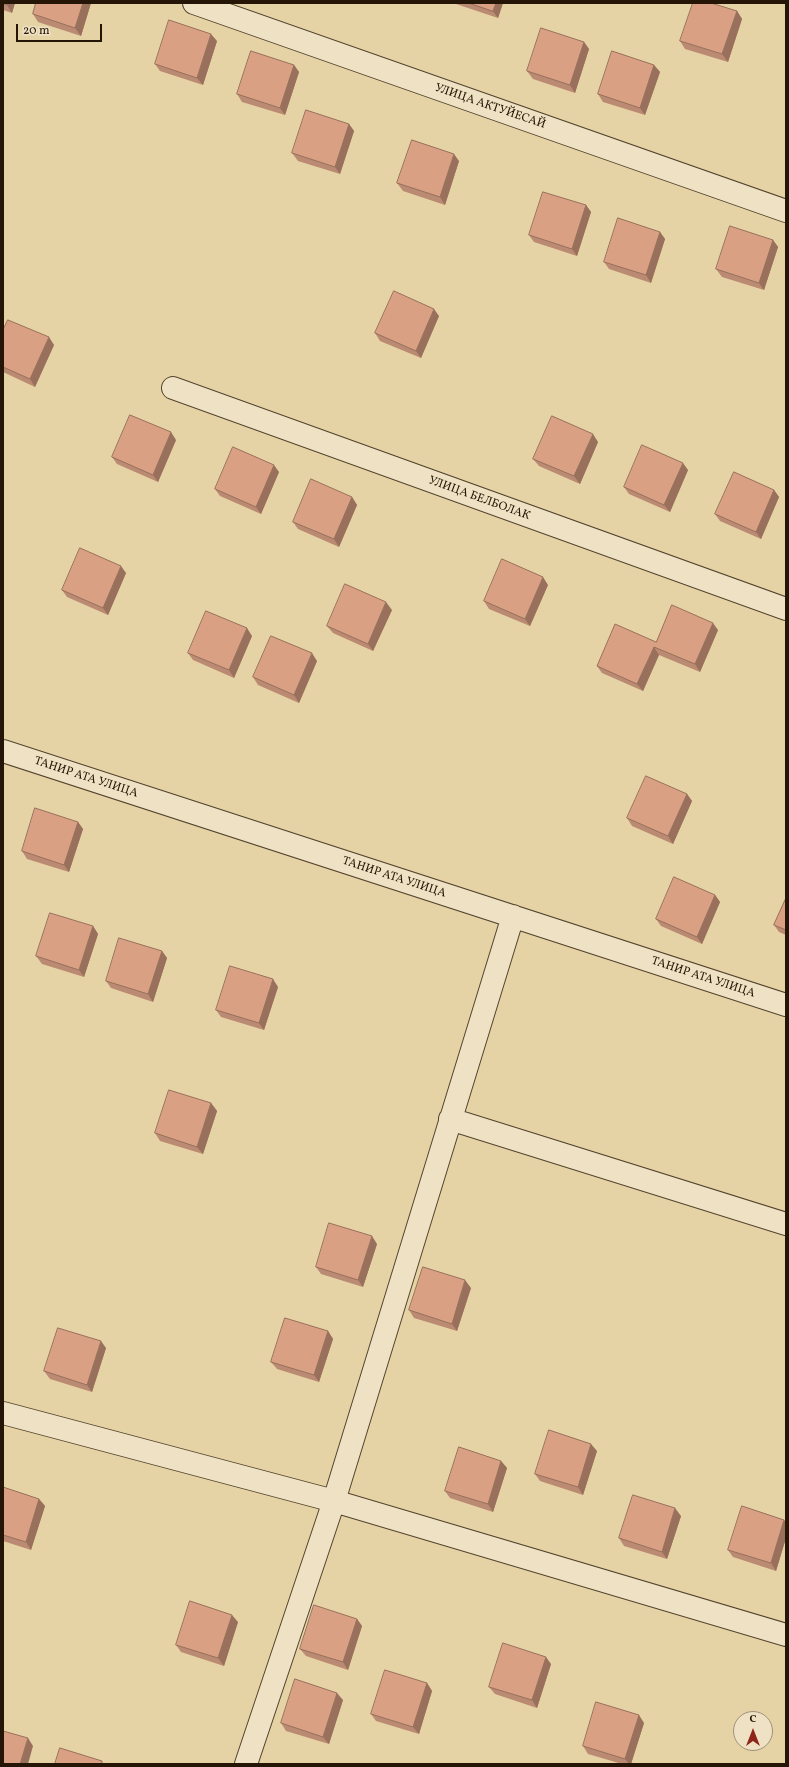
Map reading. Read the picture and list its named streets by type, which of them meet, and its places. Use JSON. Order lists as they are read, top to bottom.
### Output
{
  "streets": {
    "street": ["УЛИЦА АКТУЙЕСАЙ", "УЛИЦА БЕЛБОЛАК", "ТАНИР АТА УЛИЦА"]
  },
  "scale_bar": "20 m",
  "north": "top"
}
